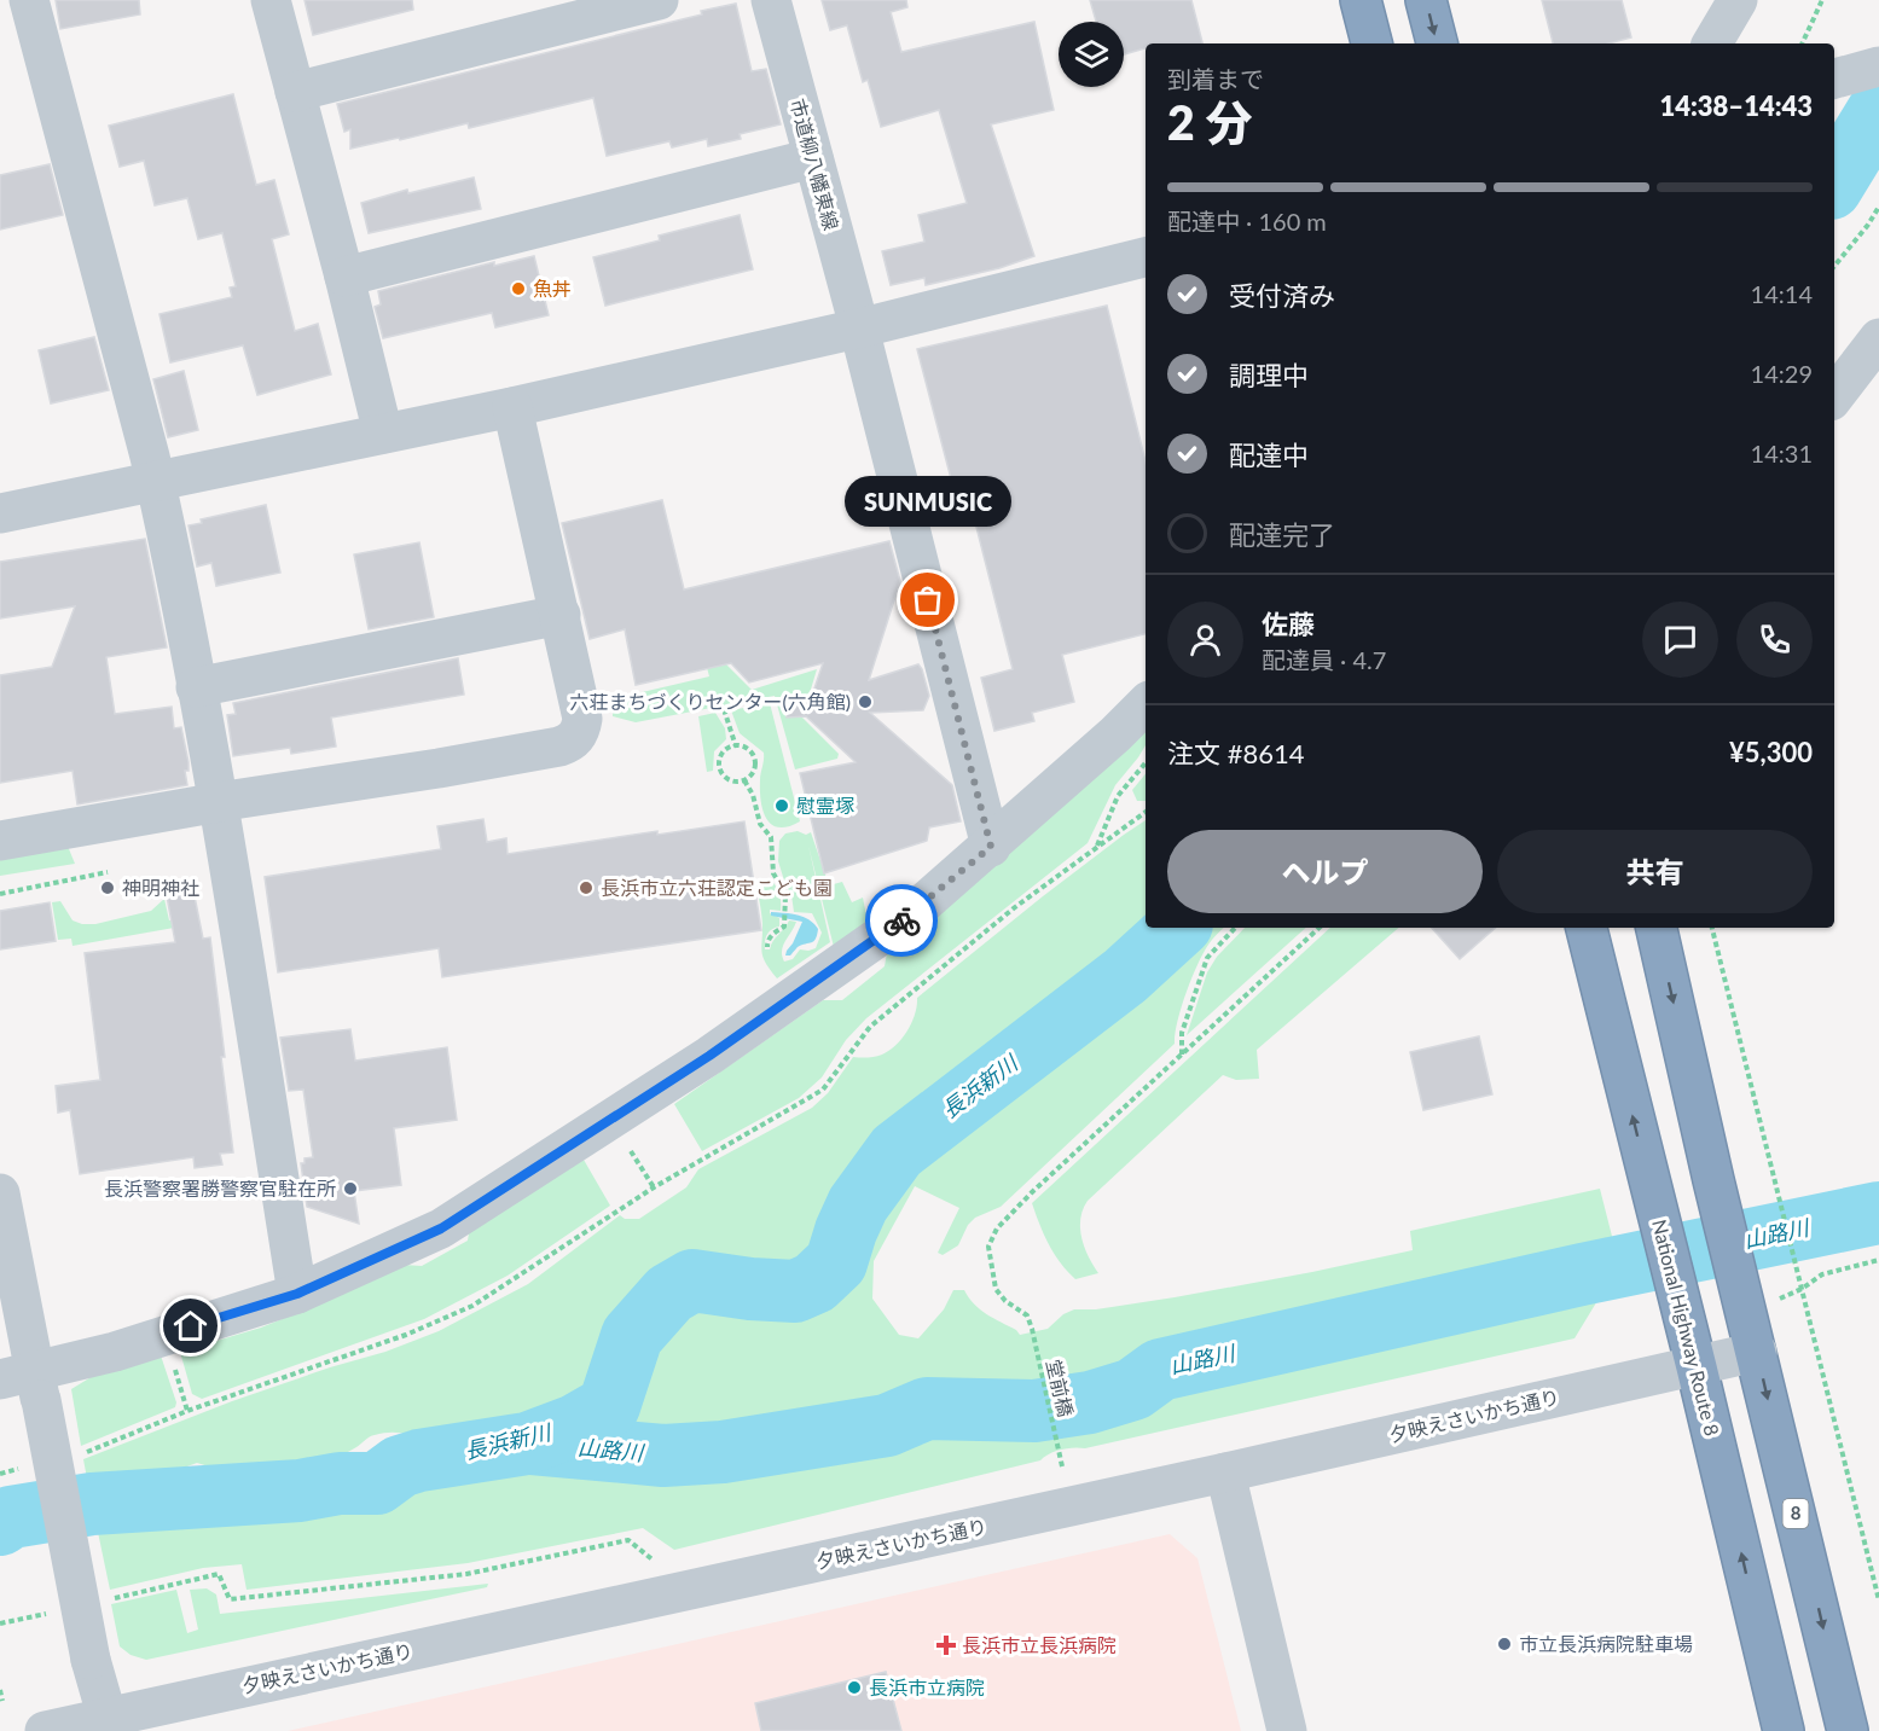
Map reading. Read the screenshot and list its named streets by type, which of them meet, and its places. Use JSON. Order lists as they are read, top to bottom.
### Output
{
  "streets": {
    "highway": ["National Highway Route 8", "8"],
    "street": ["市道柳八幡東線", "夕映えさいかち通り"],
    "path": ["堂前橋"]
  },
  "crossings": [
    ["National Highway Route 8", "夕映えさいかち通り"],
    ["夕映えさいかち通り", "8"]
  ],
  "water": ["長浜新川", "山路川"],
  "places": {
    "other": [
      "魚丼",
      "SUNMUSIC",
      "六荘まちづくりセンター(六角館)",
      "慰霊塚",
      "神明神社",
      "長浜市立六荘認定こども園",
      "長浜警察署勝警察官駐在所",
      "市立長浜病院駐車場",
      "長浜市立病院"
    ],
    "health": ["長浜市立長浜病院"]
  },
  "page": {
    "heading": ["2 分", "到着まで", "14:38–14:43"],
    "panel": [
      "佐藤",
      "配達員 · 4.7",
      "注文 #8614",
      "¥5,300"
    ],
    "bar": "配達中 · 160 m",
    "list": [
      ["受付済み", "14:14"],
      ["調理中", "14:29"],
      ["配達中", "14:31"],
      "配達完了"
    ],
    "bubble": "SUNMUSIC",
    "buttons": ["ヘルプ", "共有"]
  }
}
